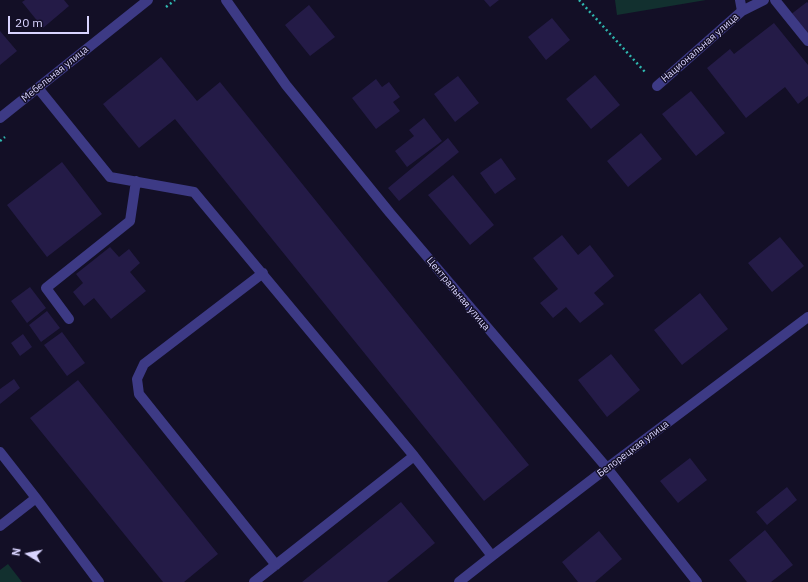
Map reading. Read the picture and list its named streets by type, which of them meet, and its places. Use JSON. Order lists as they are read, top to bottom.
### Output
{
  "streets": {
    "street": [
      "Национальная улица",
      "Мебельная улица",
      "Центральная улица",
      "Белорецкая улица"
    ]
  },
  "crossings": [
    ["Центральная улица", "Белорецкая улица"]
  ],
  "scale_bar": "20 m",
  "north": "left"
}
